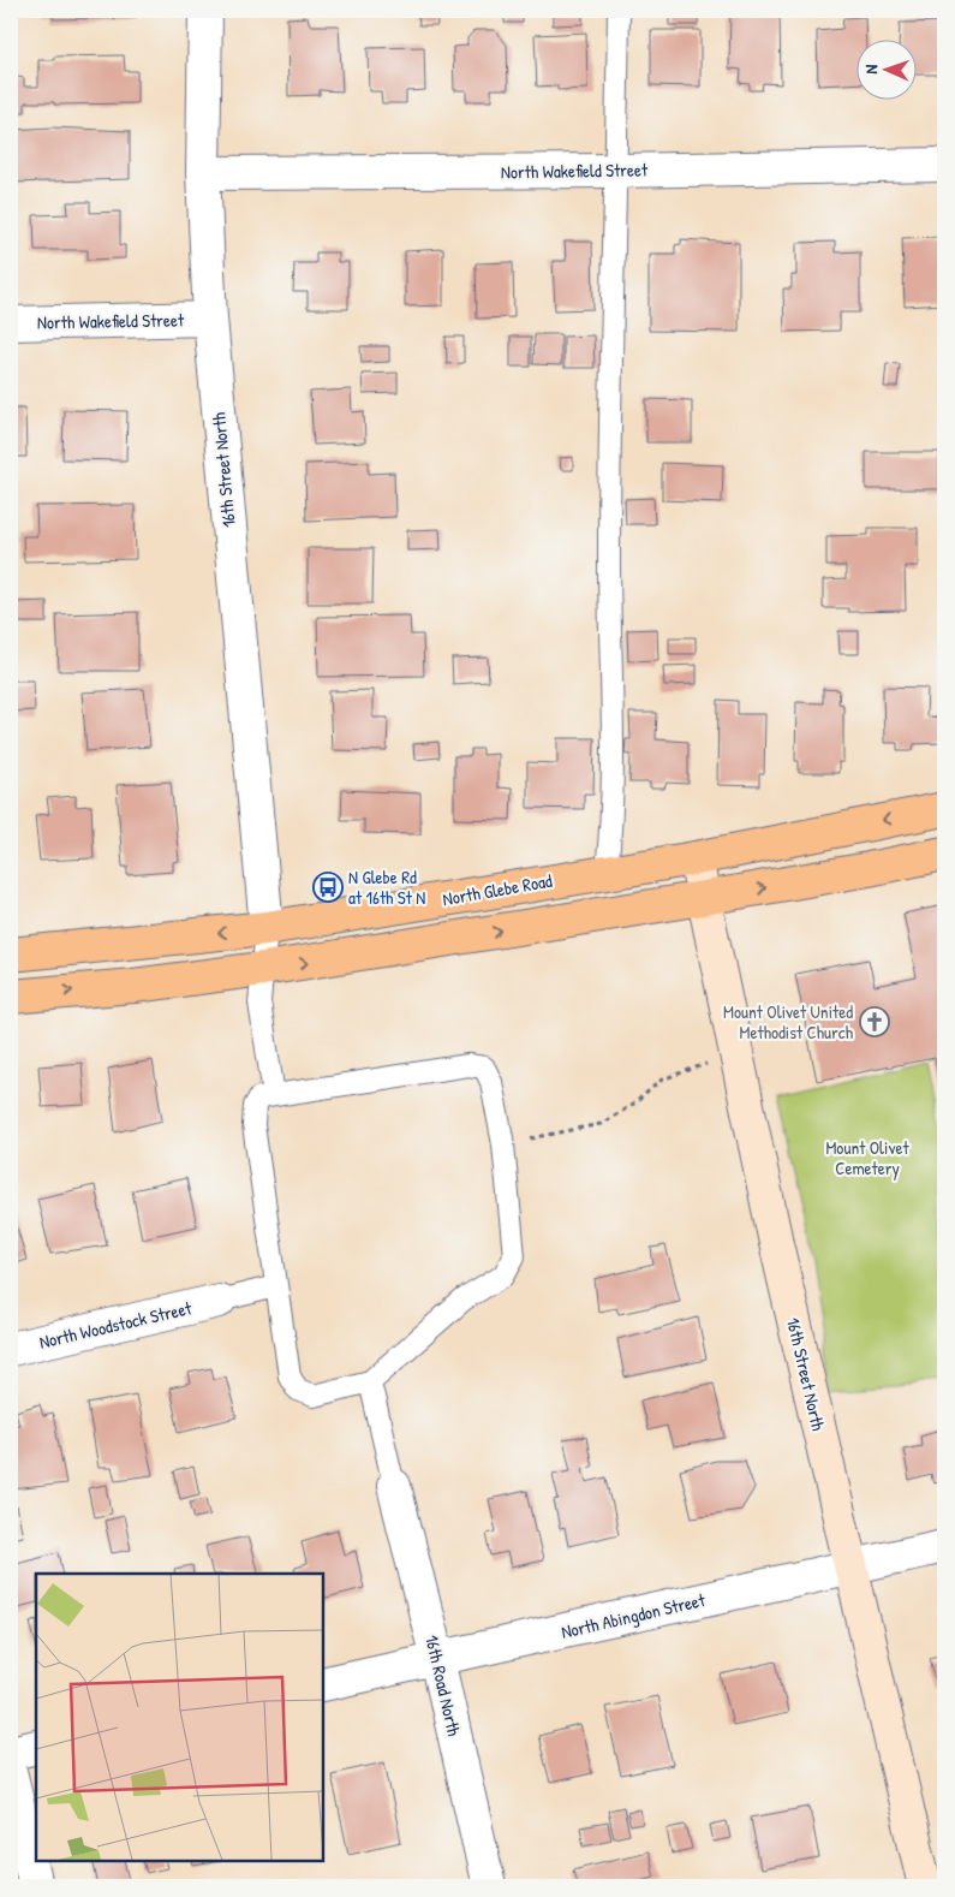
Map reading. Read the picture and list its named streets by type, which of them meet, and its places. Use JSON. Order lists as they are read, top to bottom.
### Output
{
  "streets": {
    "main road": ["North Glebe Road"],
    "street": [
      "North Wakefield Street",
      "16th Street North",
      "North Woodstock Street",
      "North Abingdon Street",
      "16th Road North"
    ]
  },
  "crossings": [
    ["North Wakefield Street", "16th Street North"],
    ["16th Street North", "North Glebe Road"],
    ["16th Street North", "North Abingdon Street"],
    ["North Abingdon Street", "16th Road North"]
  ],
  "parks": ["Mount Olivet Cemetery"],
  "places": {
    "bus stop": ["N Glebe Rd at 16th St N"],
    "church": ["Mount Olivet United Methodist Church"]
  },
  "north": "left"
}
